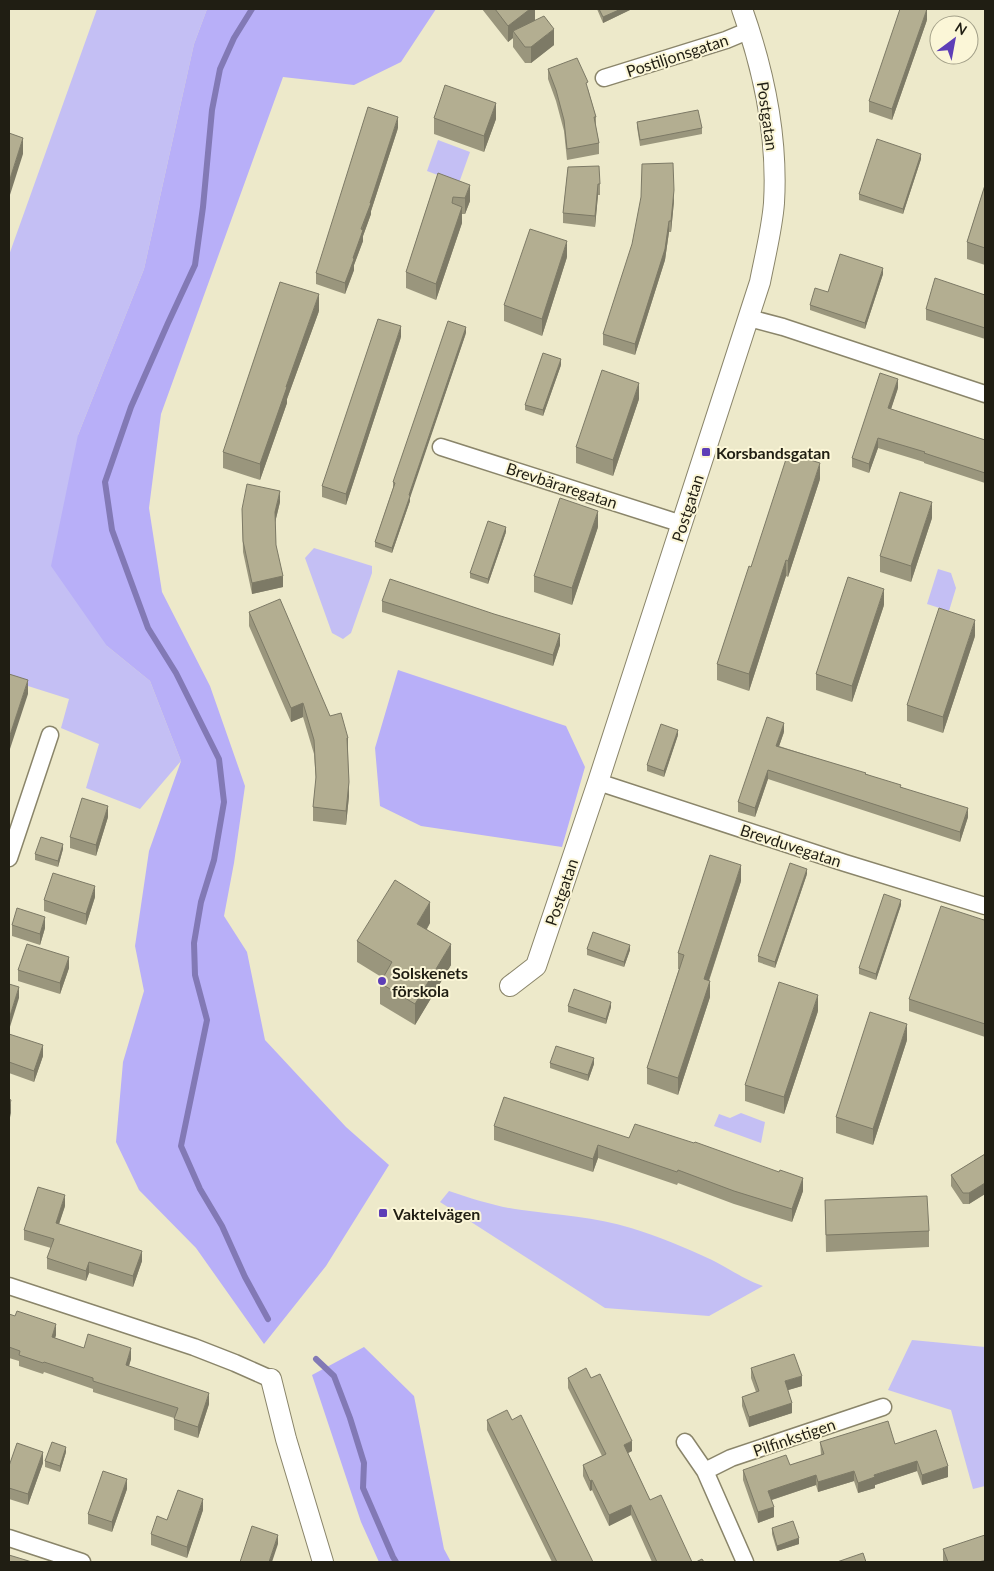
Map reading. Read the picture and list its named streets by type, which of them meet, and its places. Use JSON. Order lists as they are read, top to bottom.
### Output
{
  "streets": {
    "street": [
      "Postiljonsgatan",
      "Postgatan",
      "Brevbäraregatan",
      "Brevduvegatan",
      "Pilfinkstigen"
    ]
  },
  "crossings": [
    ["Postiljonsgatan", "Postgatan"],
    ["Postgatan", "Brevbäraregatan"],
    ["Postgatan", "Brevduvegatan"]
  ],
  "places": {
    "transit": ["Korsbandsgatan", "Vaktelvägen"],
    "other": ["Solskenets förskola"]
  },
  "north": "top right"
}
